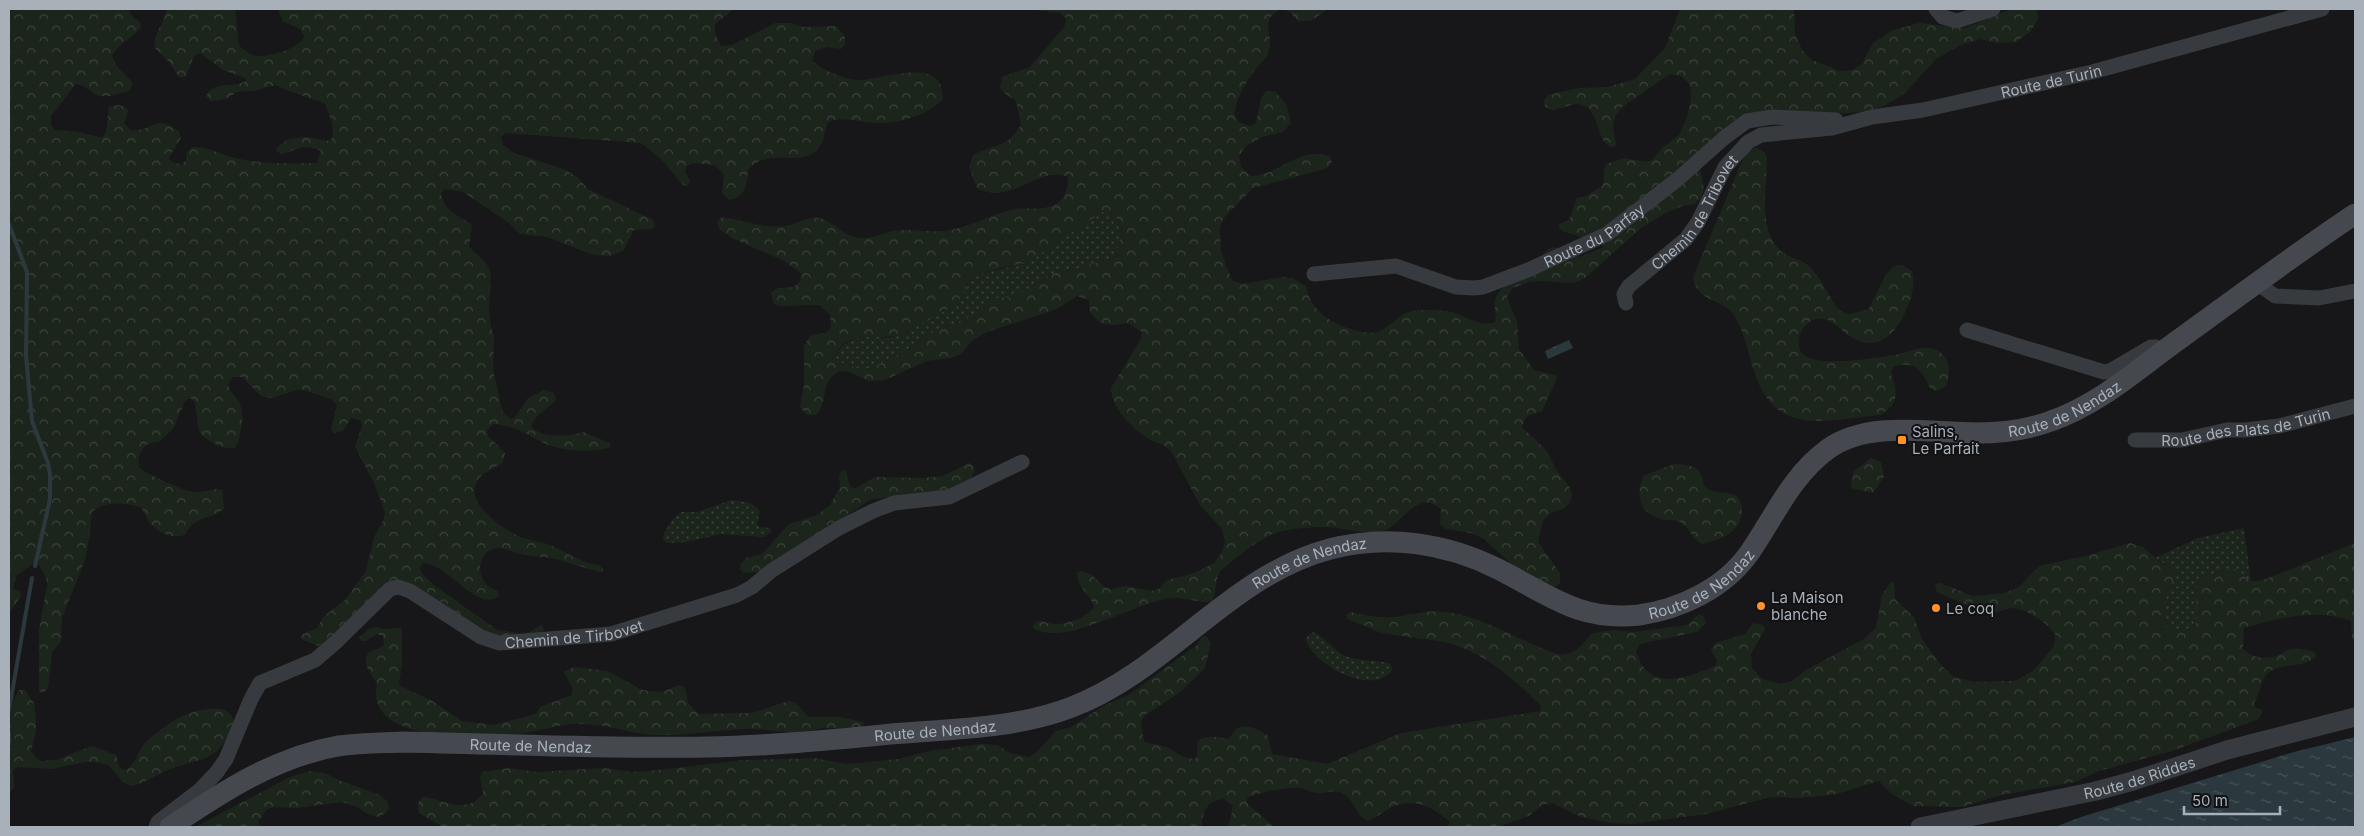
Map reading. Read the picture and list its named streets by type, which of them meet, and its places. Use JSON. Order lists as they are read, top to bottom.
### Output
{
  "streets": {
    "main road": ["Route de Nendaz"],
    "street": [
      "Route de Turin",
      "Chemin de Tribovet",
      "Route du Parfay",
      "Route des Plats de Turin",
      "Chemin de Tirbovet",
      "Route de Riddes"
    ]
  },
  "crossings": [
    ["Route de Turin", "Chemin de Tribovet"],
    ["Route de Turin", "Route du Parfay"]
  ],
  "places": {
    "transit": ["Salins, Le Parfait"],
    "other": ["La Maison blanche", "Le coq"]
  },
  "scale_bar": "50 m"
}
